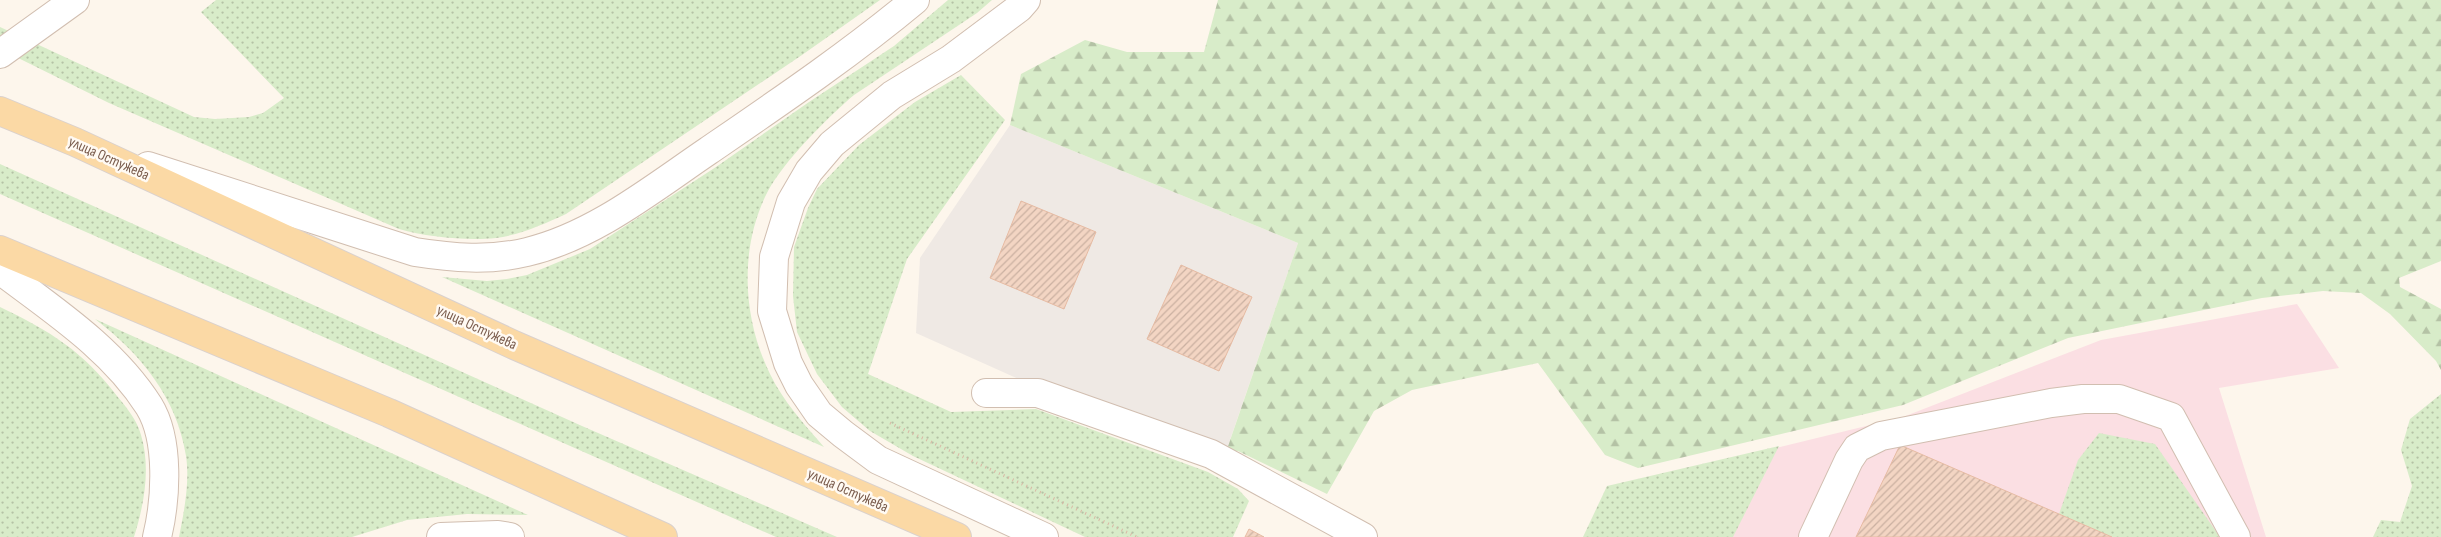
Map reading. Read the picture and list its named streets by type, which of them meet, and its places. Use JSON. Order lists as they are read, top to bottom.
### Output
{
  "streets": {
    "main road": ["улица Остужева"]
  }
}
